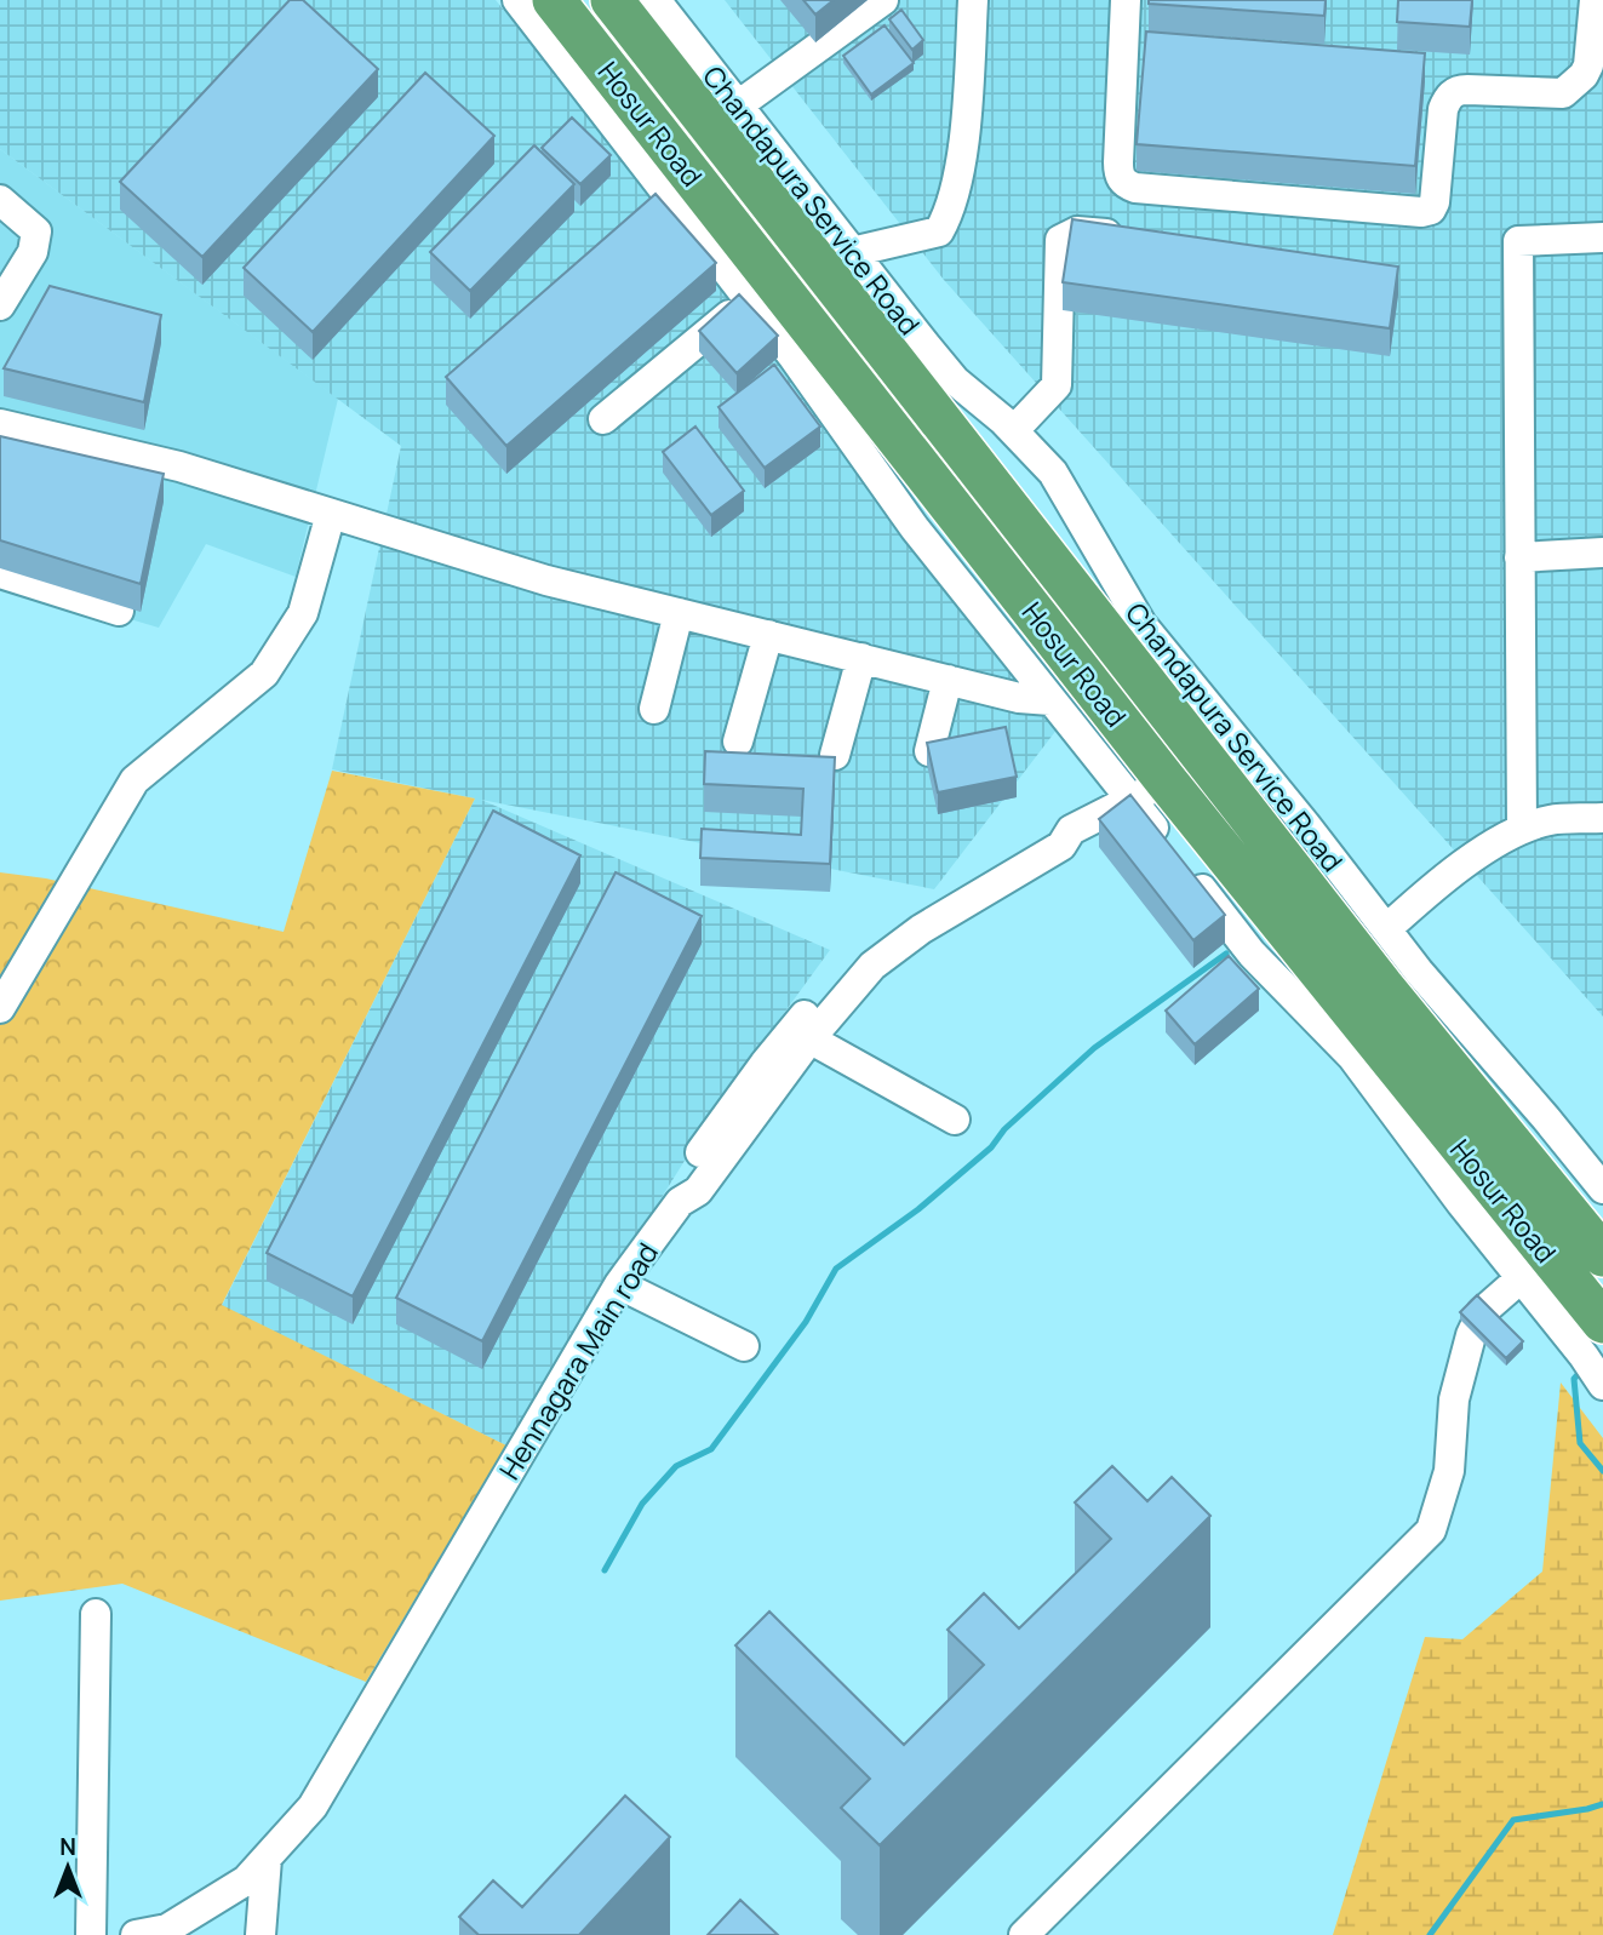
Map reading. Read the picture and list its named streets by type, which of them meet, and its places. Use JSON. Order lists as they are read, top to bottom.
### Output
{
  "streets": {
    "highway": ["Hosur Road"],
    "street": ["Chandapura Service Road", "Hennagara Main road"]
  },
  "crossings": [
    ["Hosur Road", "Chandapura Service Road"],
    ["Hosur Road", "Hennagara Main road"]
  ],
  "north": "top"
}
